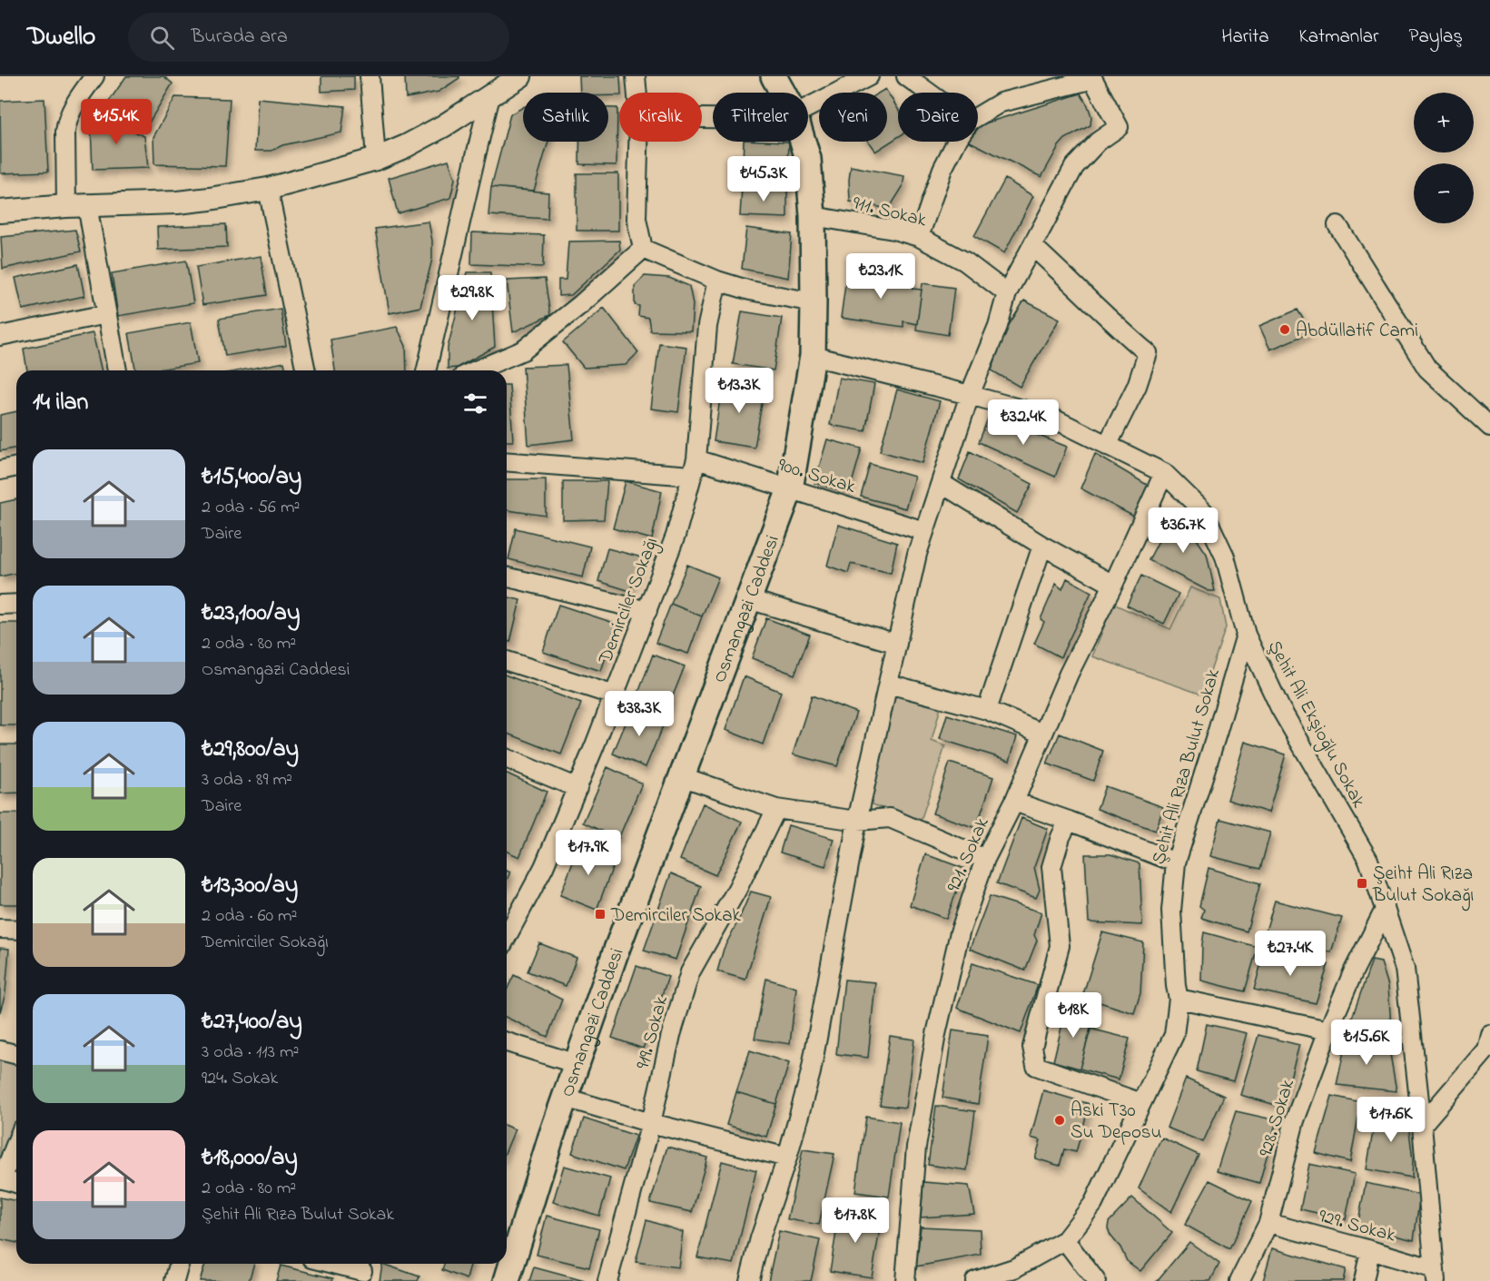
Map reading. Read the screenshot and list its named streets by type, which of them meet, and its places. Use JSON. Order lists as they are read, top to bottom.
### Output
{
  "streets": {
    "main road": ["Osmangazi Caddesi"],
    "street": [
      "911. Sokak",
      "900. Sokak",
      "Demirciler Sokağı",
      "Şehit Ali Ekşioğlu Sokak",
      "Şehit Ali Rıza Bulut Sokak",
      "921. Sokak",
      "919. Sokak",
      "928. Sokak",
      "929. Sokak"
    ]
  },
  "crossings": [
    ["911. Sokak", "Osmangazi Caddesi"],
    ["900. Sokak", "Demirciler Sokağı"],
    ["900. Sokak", "Osmangazi Caddesi"],
    ["Osmangazi Caddesi", "Şehit Ali Ekşioğlu Sokak"],
    ["Şehit Ali Ekşioğlu Sokak", "Şehit Ali Rıza Bulut Sokak"],
    ["Şehit Ali Ekşioğlu Sokak", "921. Sokak"],
    ["Şehit Ali Ekşioğlu Sokak", "928. Sokak"],
    ["Şehit Ali Ekşioğlu Sokak", "929. Sokak"],
    ["928. Sokak", "929. Sokak"]
  ],
  "places": {
    "other": ["Abdüllatif Cami", "Aski T30 Su Deposu"],
    "transit": ["Şeiht Ali Rıza Bulut Sokağı", "Demirciler Sokak"]
  },
  "page": {
    "header": "Dwello",
    "search": "Burada ara",
    "nav": ["Harita", "Katmanlar", "Paylaş"],
    "map_buttons": ["+", "−"],
    "chip": [
      "Satılık",
      "Kiralık",
      "Filtreler",
      "Yeni",
      "Daire"
    ],
    "price": [
      "₺15.4K",
      "₺45.3K",
      "₺23.1K",
      "₺29.8K",
      "₺13.3K",
      "₺32.4K",
      "₺36.7K",
      "₺38.3K",
      "₺17.9K",
      "₺27.4K",
      "₺18K",
      "₺15.6K",
      "₺17.6K",
      "₺17.8K"
    ],
    "heading": "14 ilan",
    "list": [
      {
        "name": "₺15,400/ay",
        "note": "2 oda · 56 m² · Daire"
      },
      {
        "name": "₺23,100/ay",
        "note": "2 oda · 80 m² · Osmangazi Caddesi"
      },
      {
        "name": "₺29,800/ay",
        "note": "3 oda · 89 m² · Daire"
      },
      {
        "name": "₺13,300/ay",
        "note": "2 oda · 60 m² · Demirciler Sokağı"
      },
      {
        "name": "₺27,400/ay",
        "note": "3 oda · 113 m² · 924. Sokak"
      },
      {
        "name": "₺18,000/ay",
        "note": "2 oda · 80 m² · Şehit Ali Rıza Bulut Sokak"
      }
    ]
  }
}
